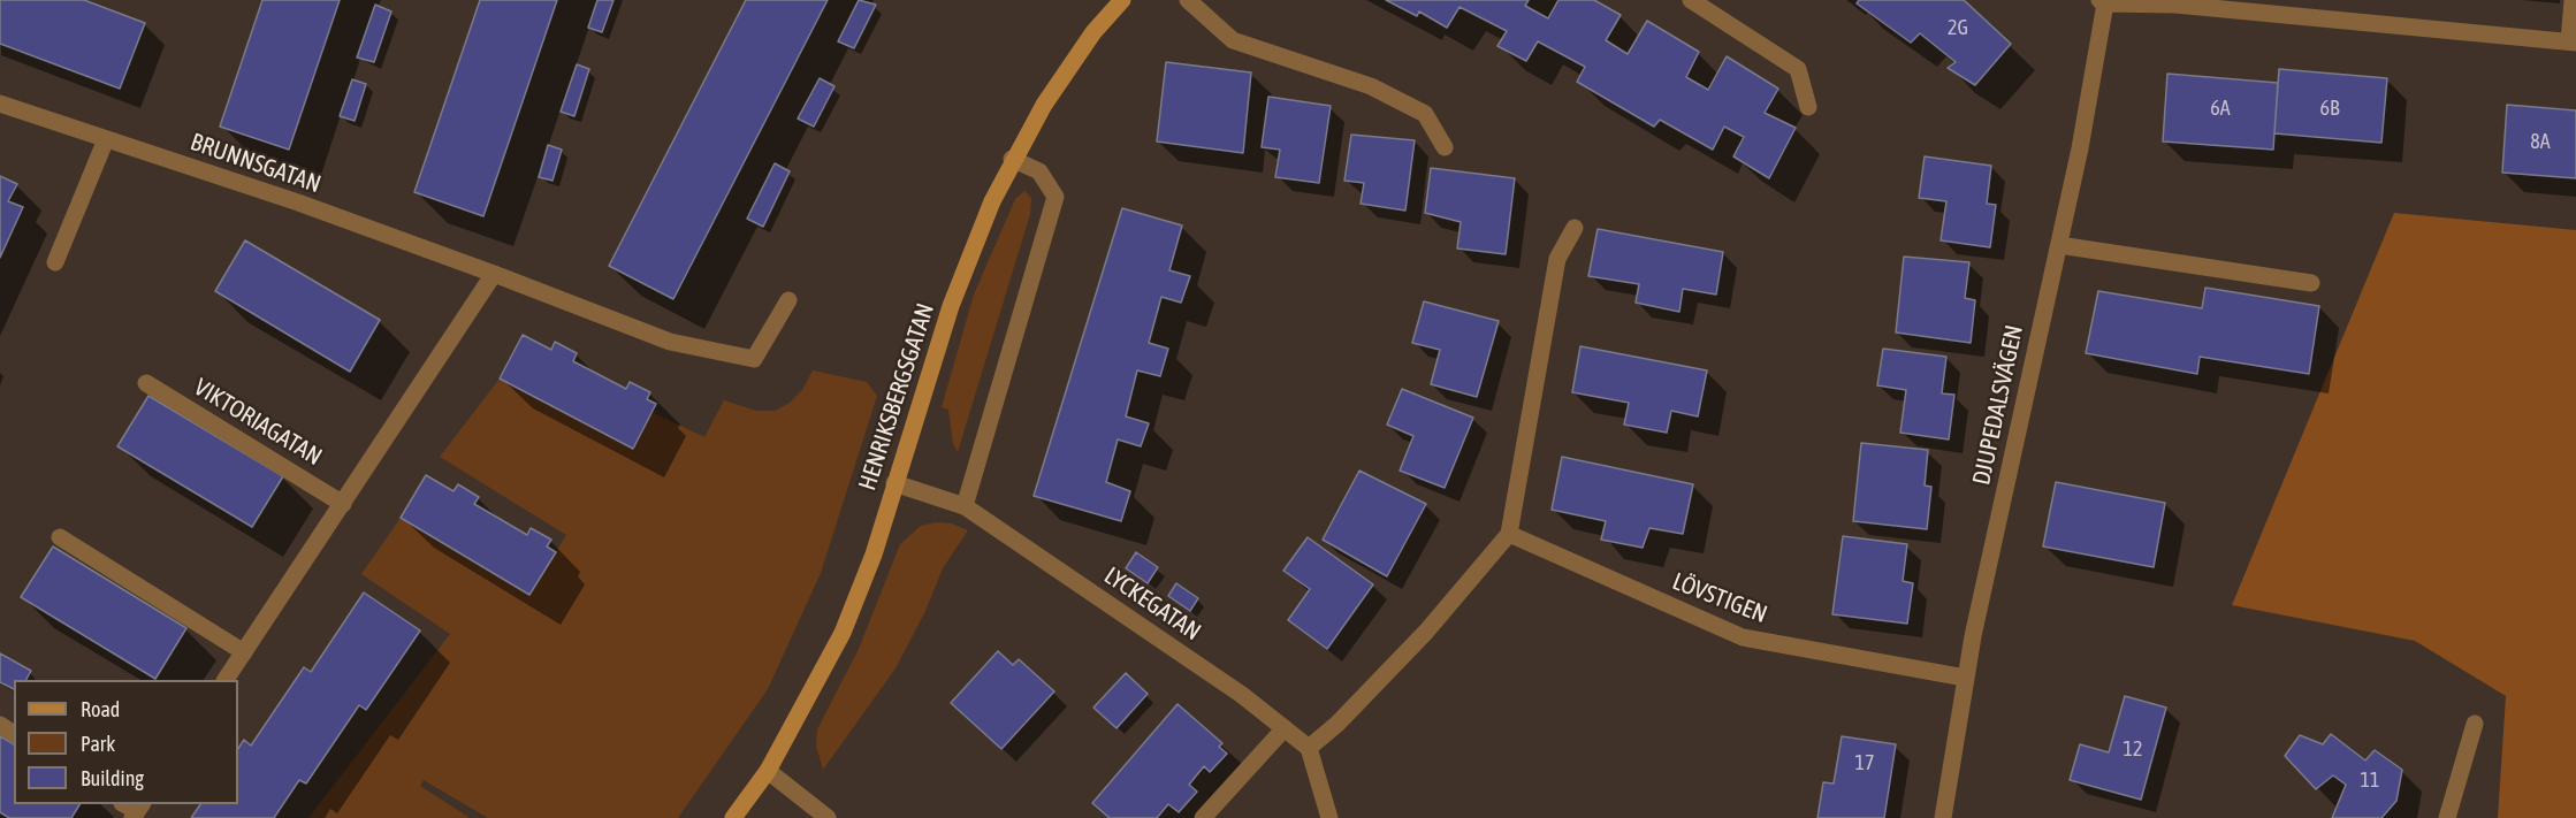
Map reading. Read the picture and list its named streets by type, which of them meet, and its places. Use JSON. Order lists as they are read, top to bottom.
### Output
{
  "streets": {
    "main road": ["HENRIKSBERGSGATAN"],
    "street": [
      "BRUNNSGATAN",
      "DJUPEDALSVÄGEN",
      "VIKTORIAGATAN",
      "LÖVSTIGEN",
      "LYCKEGATAN"
    ]
  },
  "crossings": [
    ["HENRIKSBERGSGATAN", "LYCKEGATAN"],
    ["DJUPEDALSVÄGEN", "LÖVSTIGEN"]
  ],
  "house_numbers": [
    "2G",
    "6A",
    "6B",
    "8A",
    "12",
    "17",
    "11"
  ],
  "legend": ["Road", "Park", "Building"]
}
